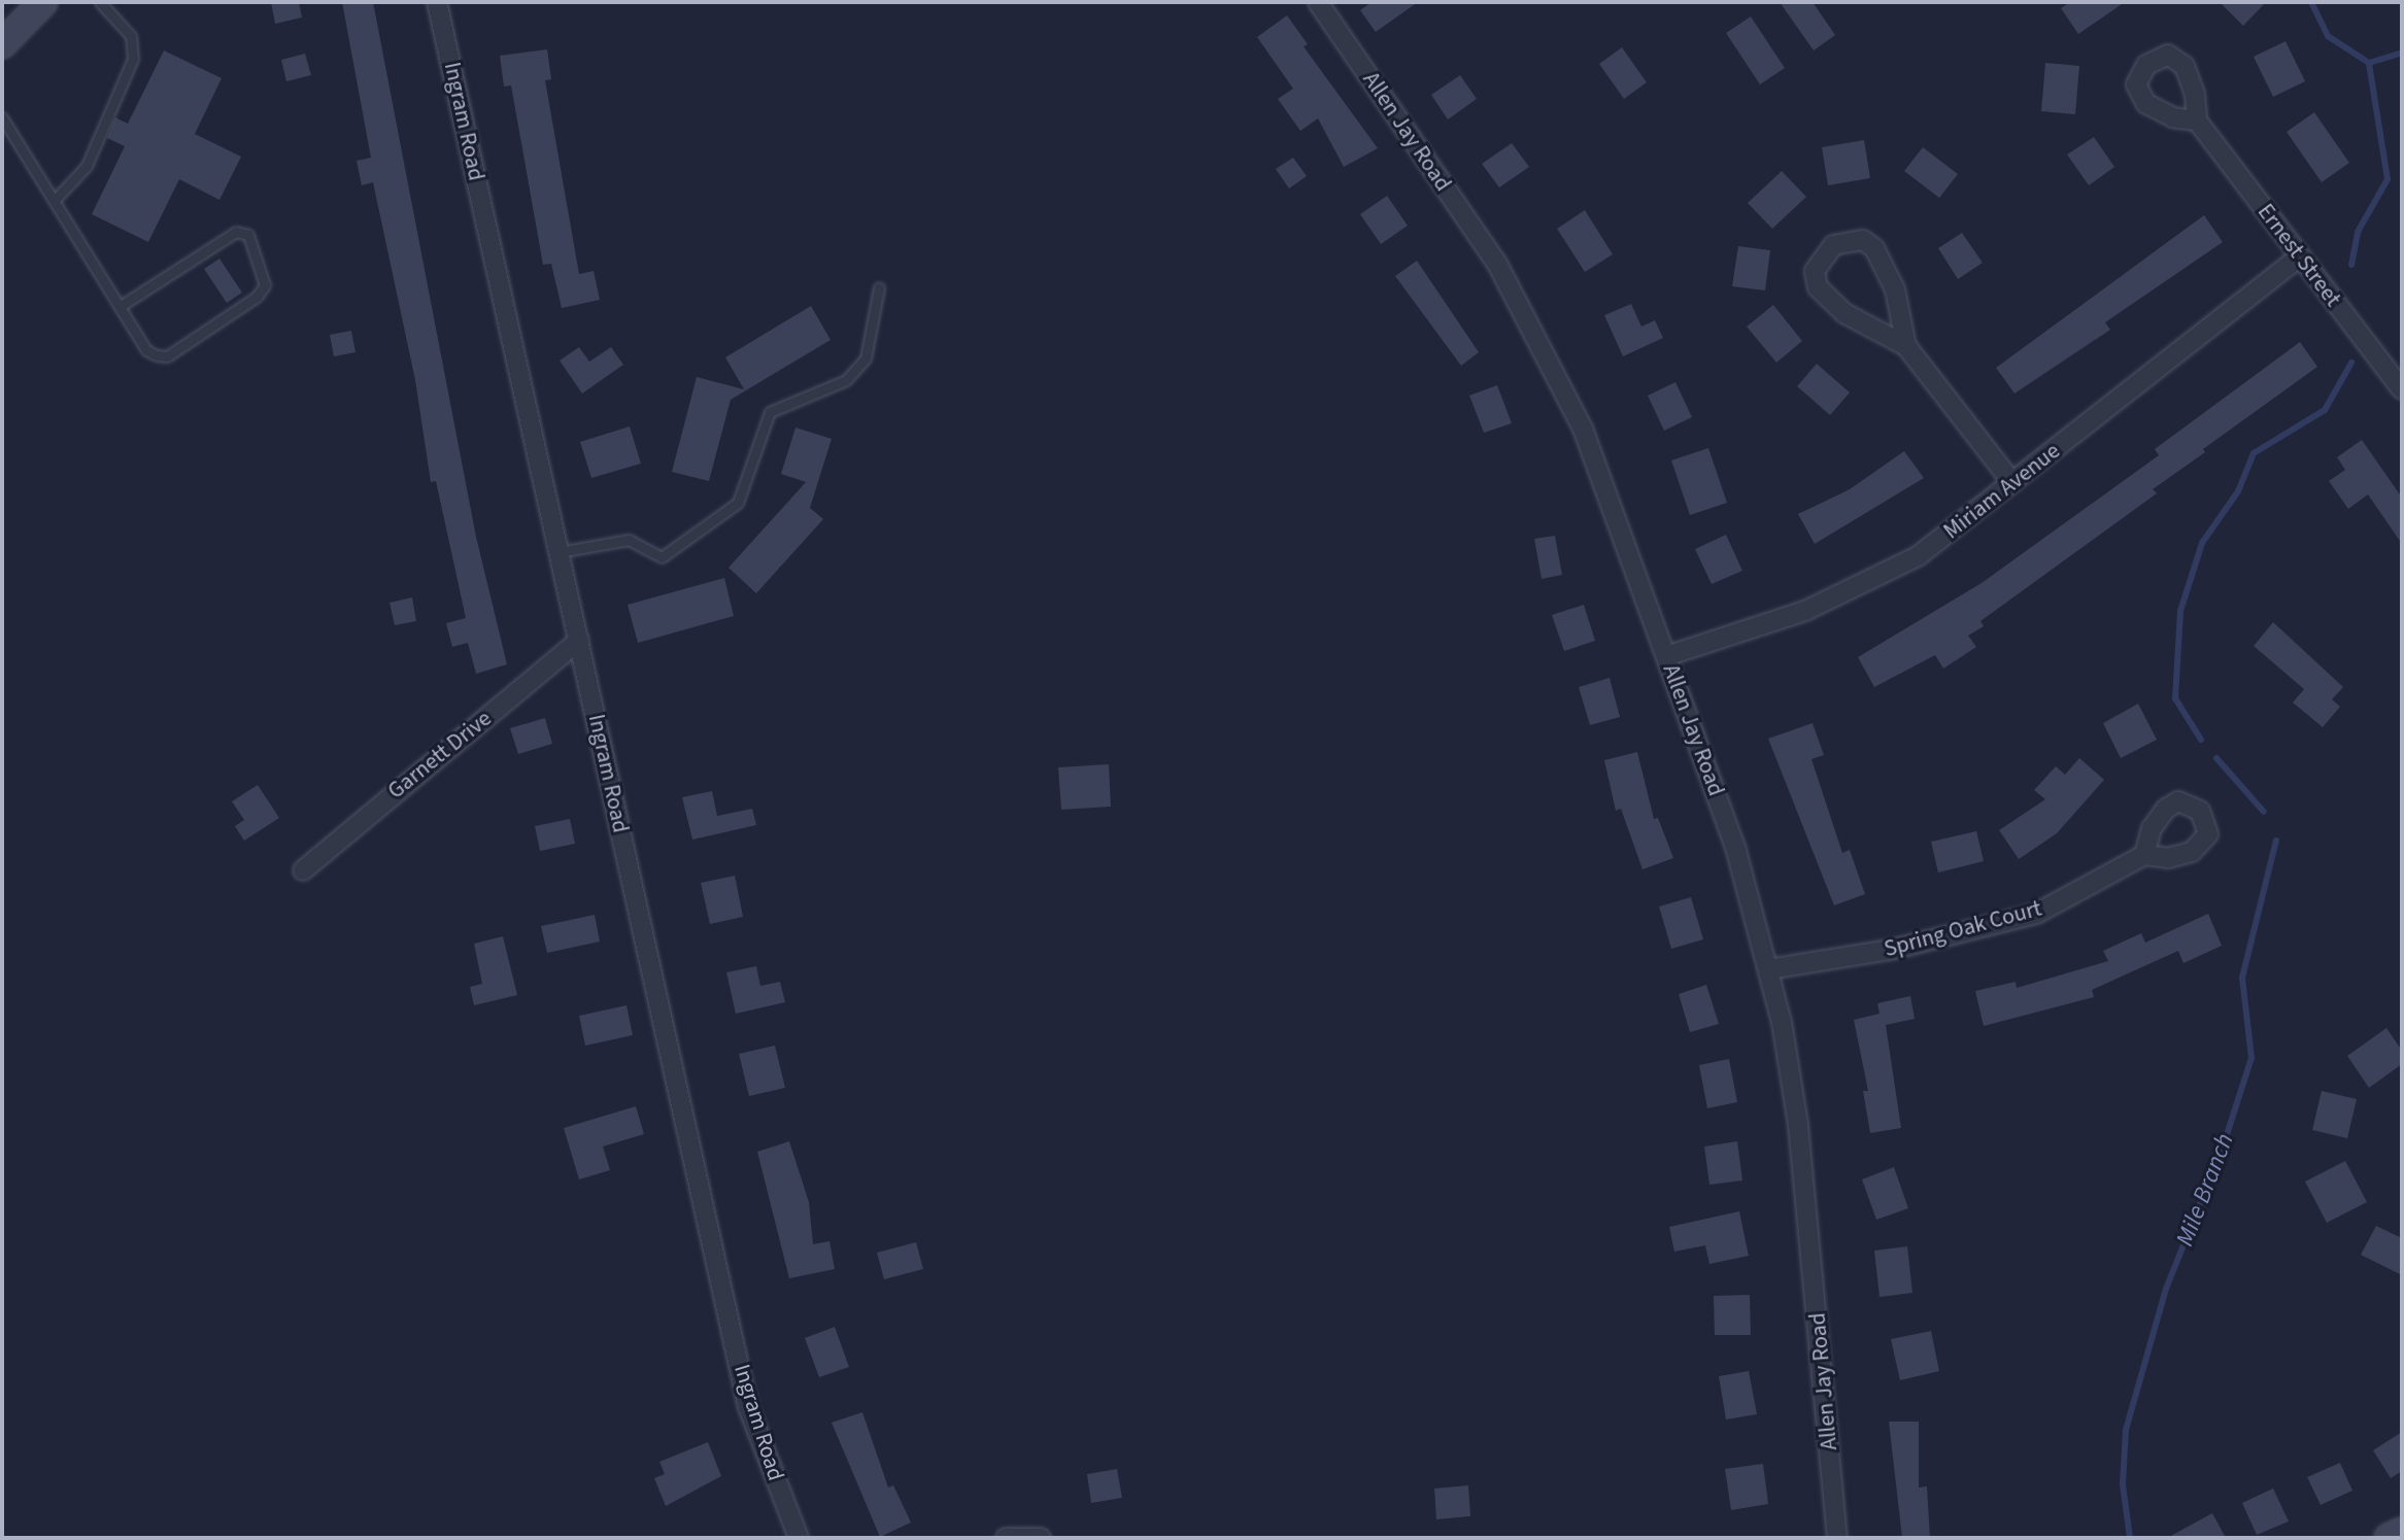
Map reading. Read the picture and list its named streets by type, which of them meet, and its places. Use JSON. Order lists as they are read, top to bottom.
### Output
{
  "streets": {
    "street": [
      "Ingram Road",
      "Allen Jay Road",
      "Ernest Street",
      "Miriam Avenue",
      "Garnett Drive",
      "Spring Oak Court"
    ]
  },
  "crossings": [
    ["Ingram Road", "Garnett Drive"],
    ["Allen Jay Road", "Miriam Avenue"],
    ["Allen Jay Road", "Spring Oak Court"],
    ["Ernest Street", "Miriam Avenue"]
  ],
  "water": ["Mile Branch"]
}
